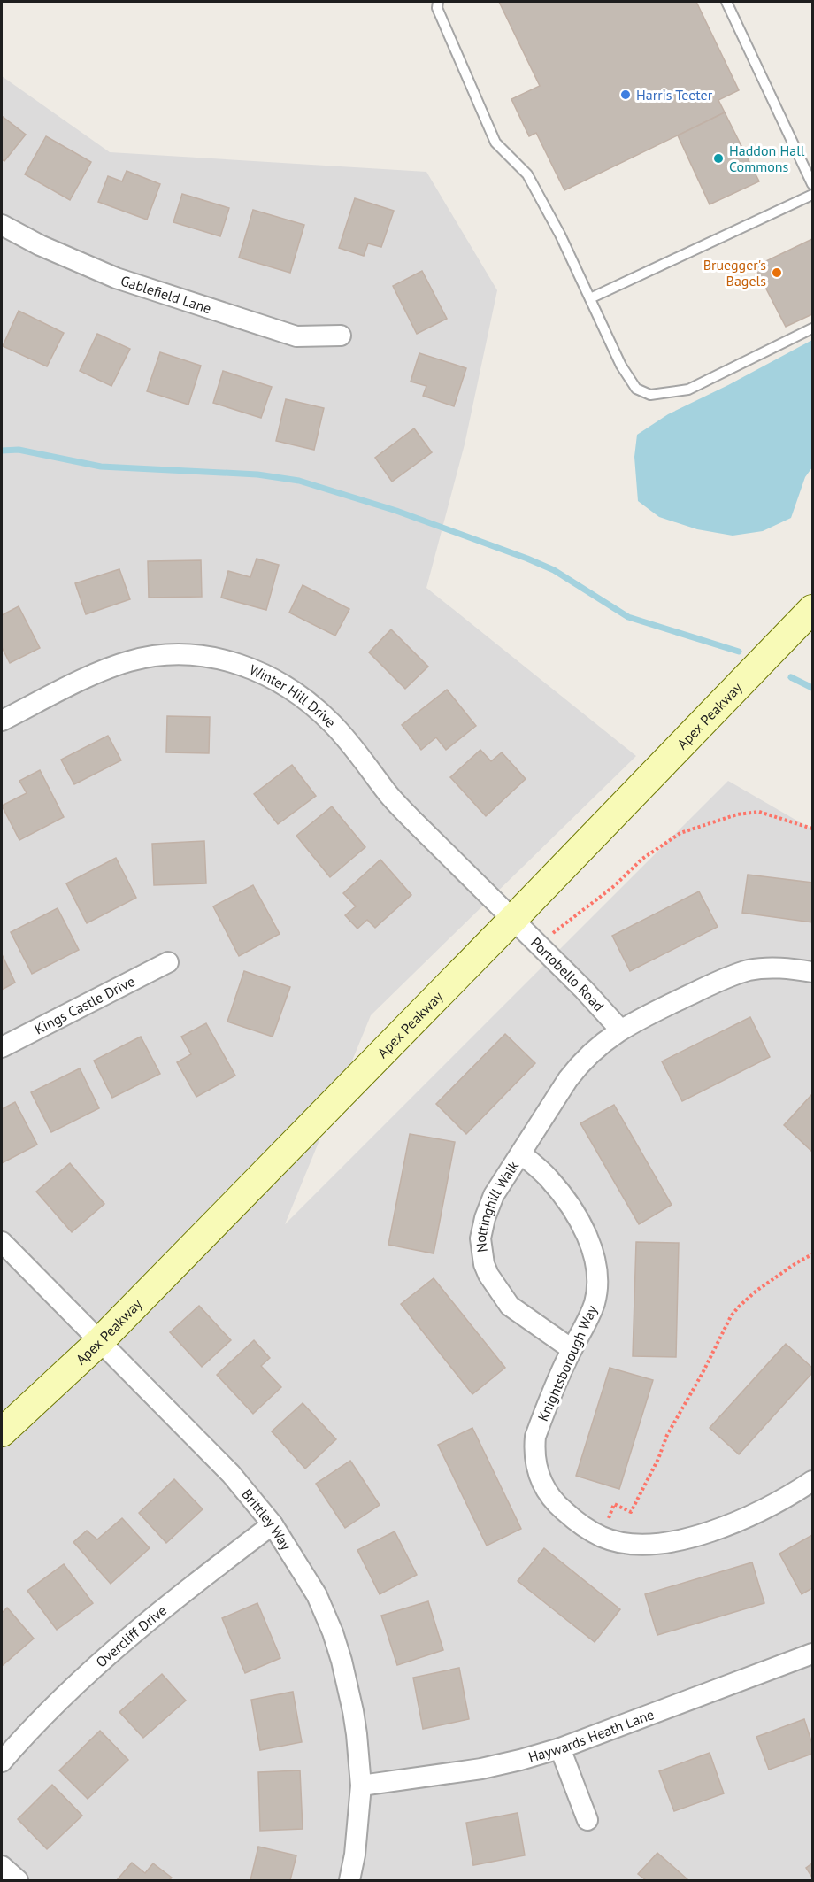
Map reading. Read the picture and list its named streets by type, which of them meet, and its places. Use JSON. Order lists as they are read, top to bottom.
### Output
{
  "streets": {
    "main road": ["Apex Peakway"],
    "street": [
      "Gablefield Lane",
      "Winter Hill Drive",
      "Portobello Road",
      "Kings Castle Drive",
      "Nottinghill Walk",
      "Knightsborough Way",
      "Brittley Way",
      "Overcliff Drive",
      "Haywards Heath Lane"
    ]
  },
  "crossings": [
    ["Winter Hill Drive", "Apex Peakway"],
    ["Winter Hill Drive", "Portobello Road"],
    ["Apex Peakway", "Portobello Road"],
    ["Apex Peakway", "Brittley Way"],
    ["Nottinghill Walk", "Knightsborough Way"],
    ["Brittley Way", "Overcliff Drive"],
    ["Brittley Way", "Haywards Heath Lane"]
  ],
  "places": ["Harris Teeter", "Haddon Hall Commons", "Bruegger's Bagels"]
}
